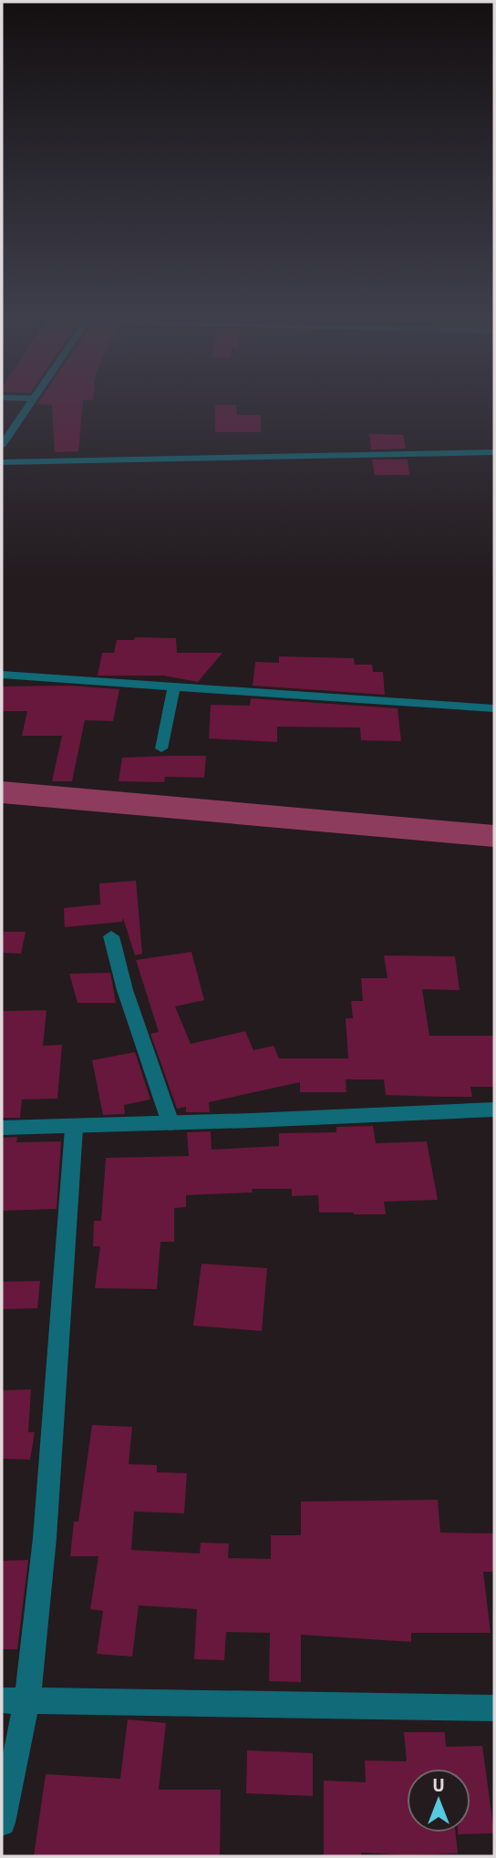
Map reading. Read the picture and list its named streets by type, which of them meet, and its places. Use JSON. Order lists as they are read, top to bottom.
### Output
{
  "north": "top"
}
